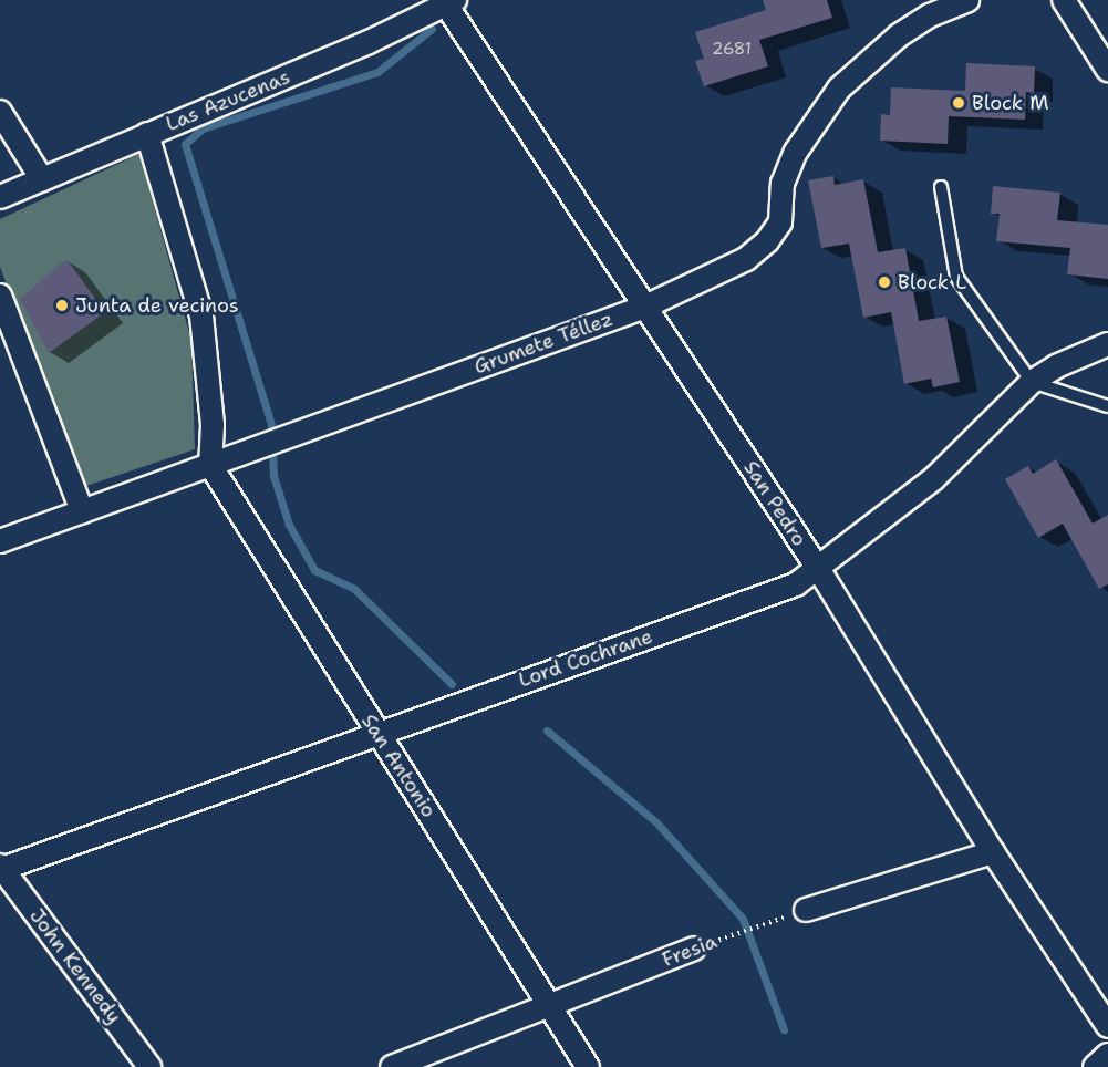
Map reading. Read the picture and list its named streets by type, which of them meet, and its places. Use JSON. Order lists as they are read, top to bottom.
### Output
{
  "streets": {
    "street": [
      "Las Azucenas",
      "Grumete Téllez",
      "San Pedro",
      "Lord Cochrane",
      "San Antonio",
      "Fresia",
      "John Kennedy"
    ]
  },
  "crossings": [
    ["Las Azucenas", "San Pedro"],
    ["Grumete Téllez", "San Pedro"],
    ["Grumete Téllez", "San Antonio"],
    ["San Pedro", "Lord Cochrane"],
    ["Lord Cochrane", "San Antonio"],
    ["Lord Cochrane", "John Kennedy"],
    ["San Antonio", "Fresia"]
  ],
  "places": ["Block M", "Block L", "Junta de vecinos"],
  "house_numbers": ["2681"]
}
